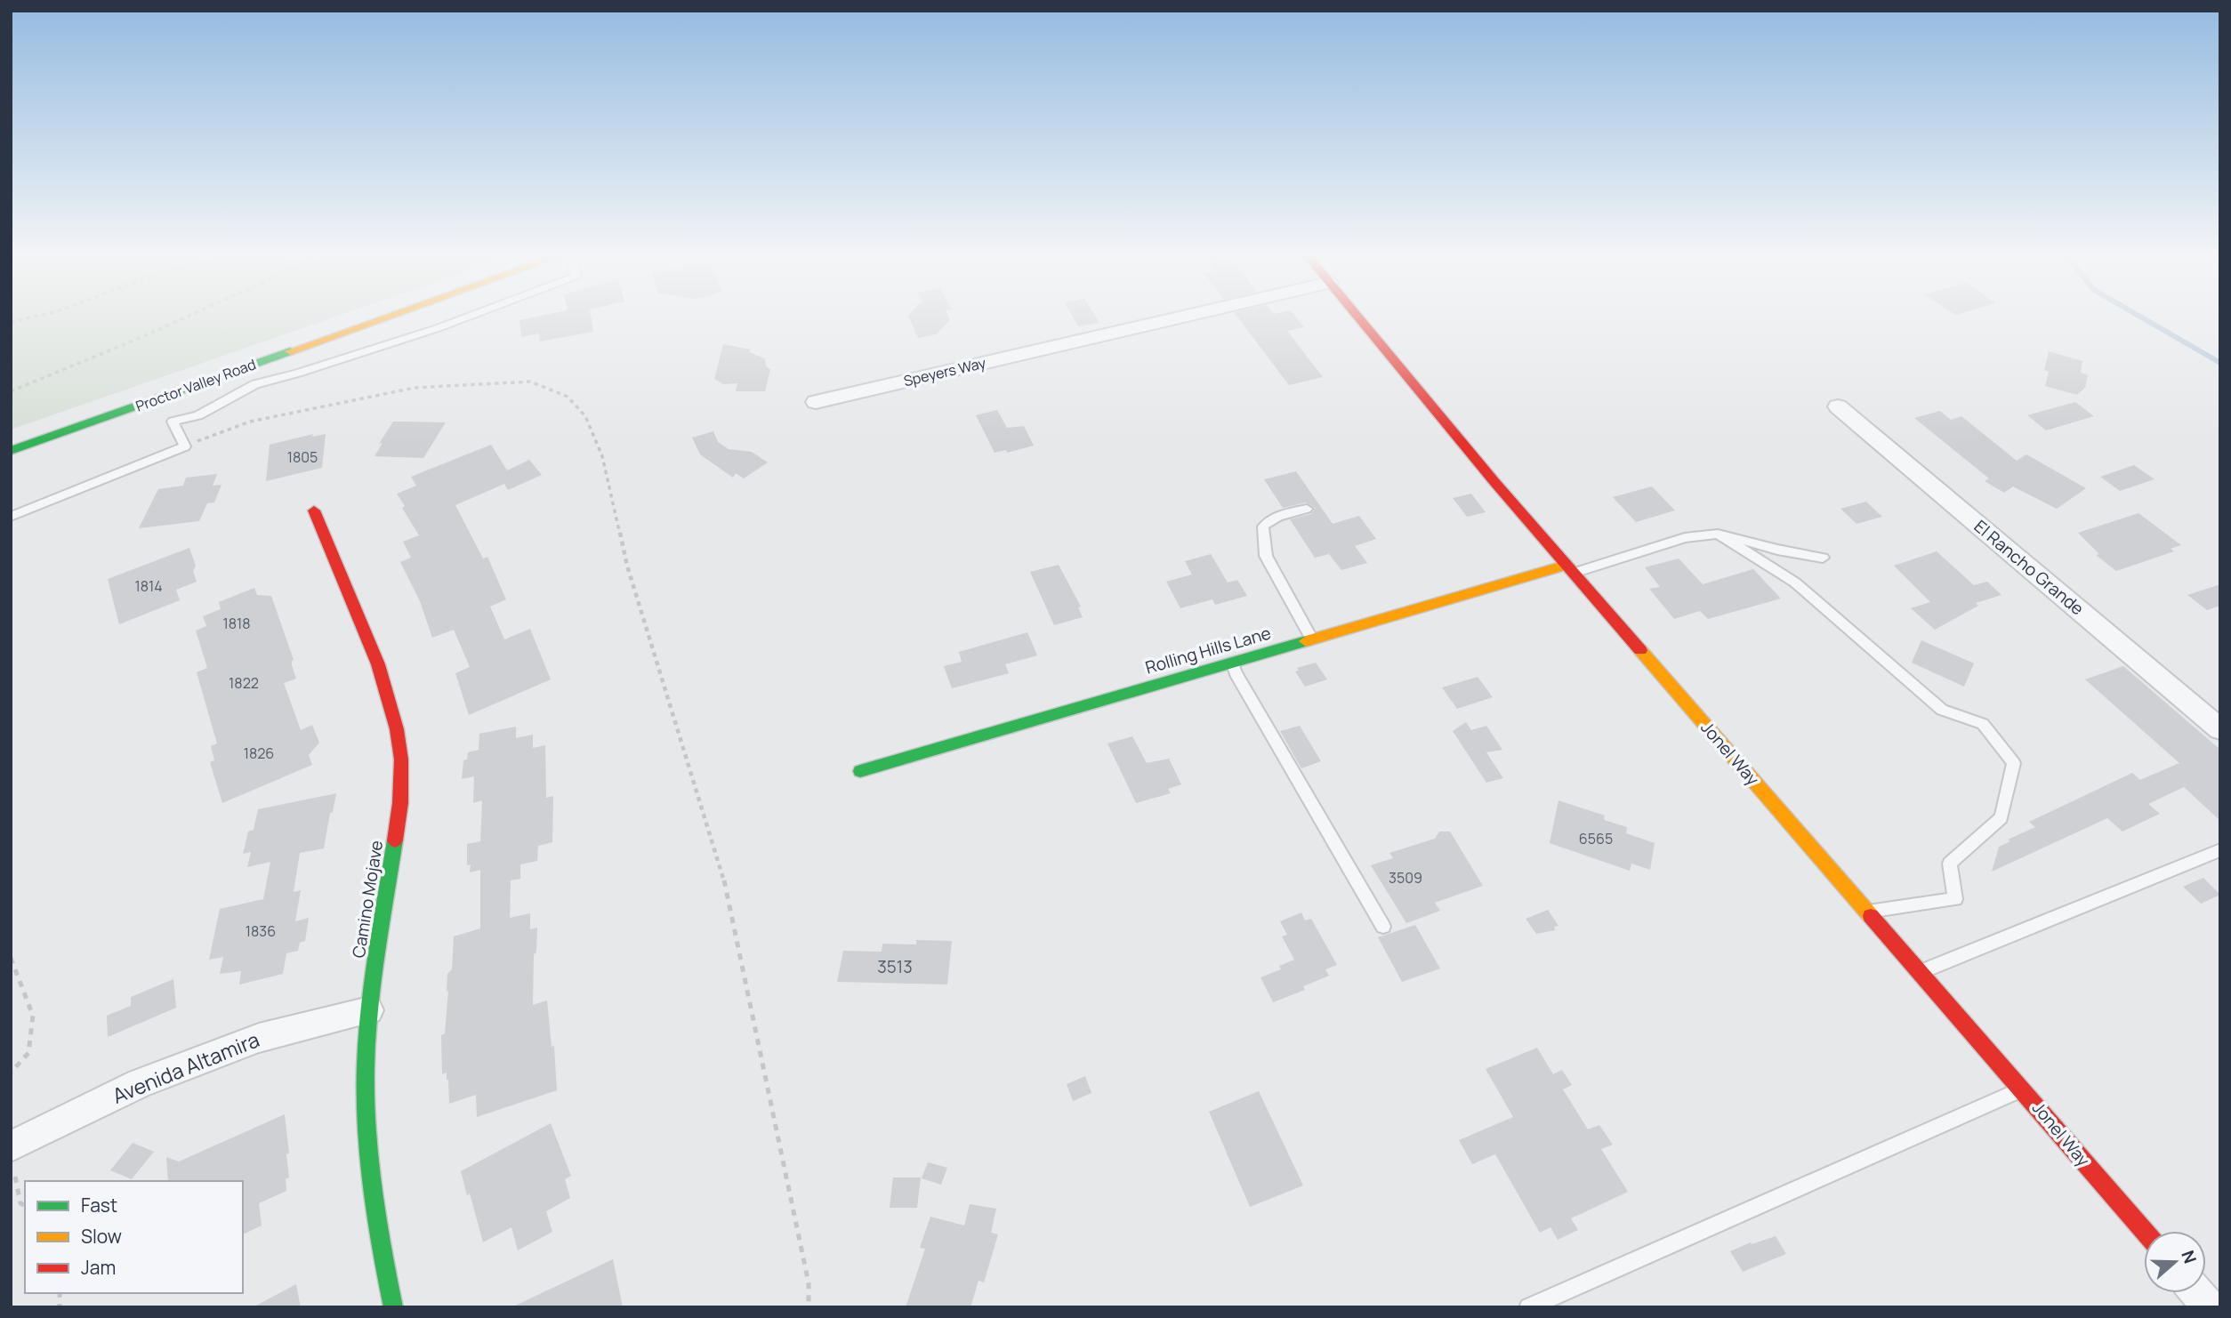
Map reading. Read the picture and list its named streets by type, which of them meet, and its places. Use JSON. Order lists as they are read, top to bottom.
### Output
{
  "streets": {
    "street": [
      "Speyers Way",
      "Proctor Valley Road",
      "El Rancho Grande",
      "Rolling Hills Lane",
      "Jonel Way",
      "Camino Mojave",
      "Avenida Altamira"
    ]
  },
  "crossings": [
    ["Rolling Hills Lane", "Jonel Way"],
    ["Camino Mojave", "Avenida Altamira"]
  ],
  "house_numbers": [
    "1805",
    "1814",
    "1818",
    "1822",
    "1826",
    "6565",
    "3509",
    "1836",
    "3513"
  ],
  "legend": ["Fast", "Slow", "Jam"],
  "north": "right"
}
